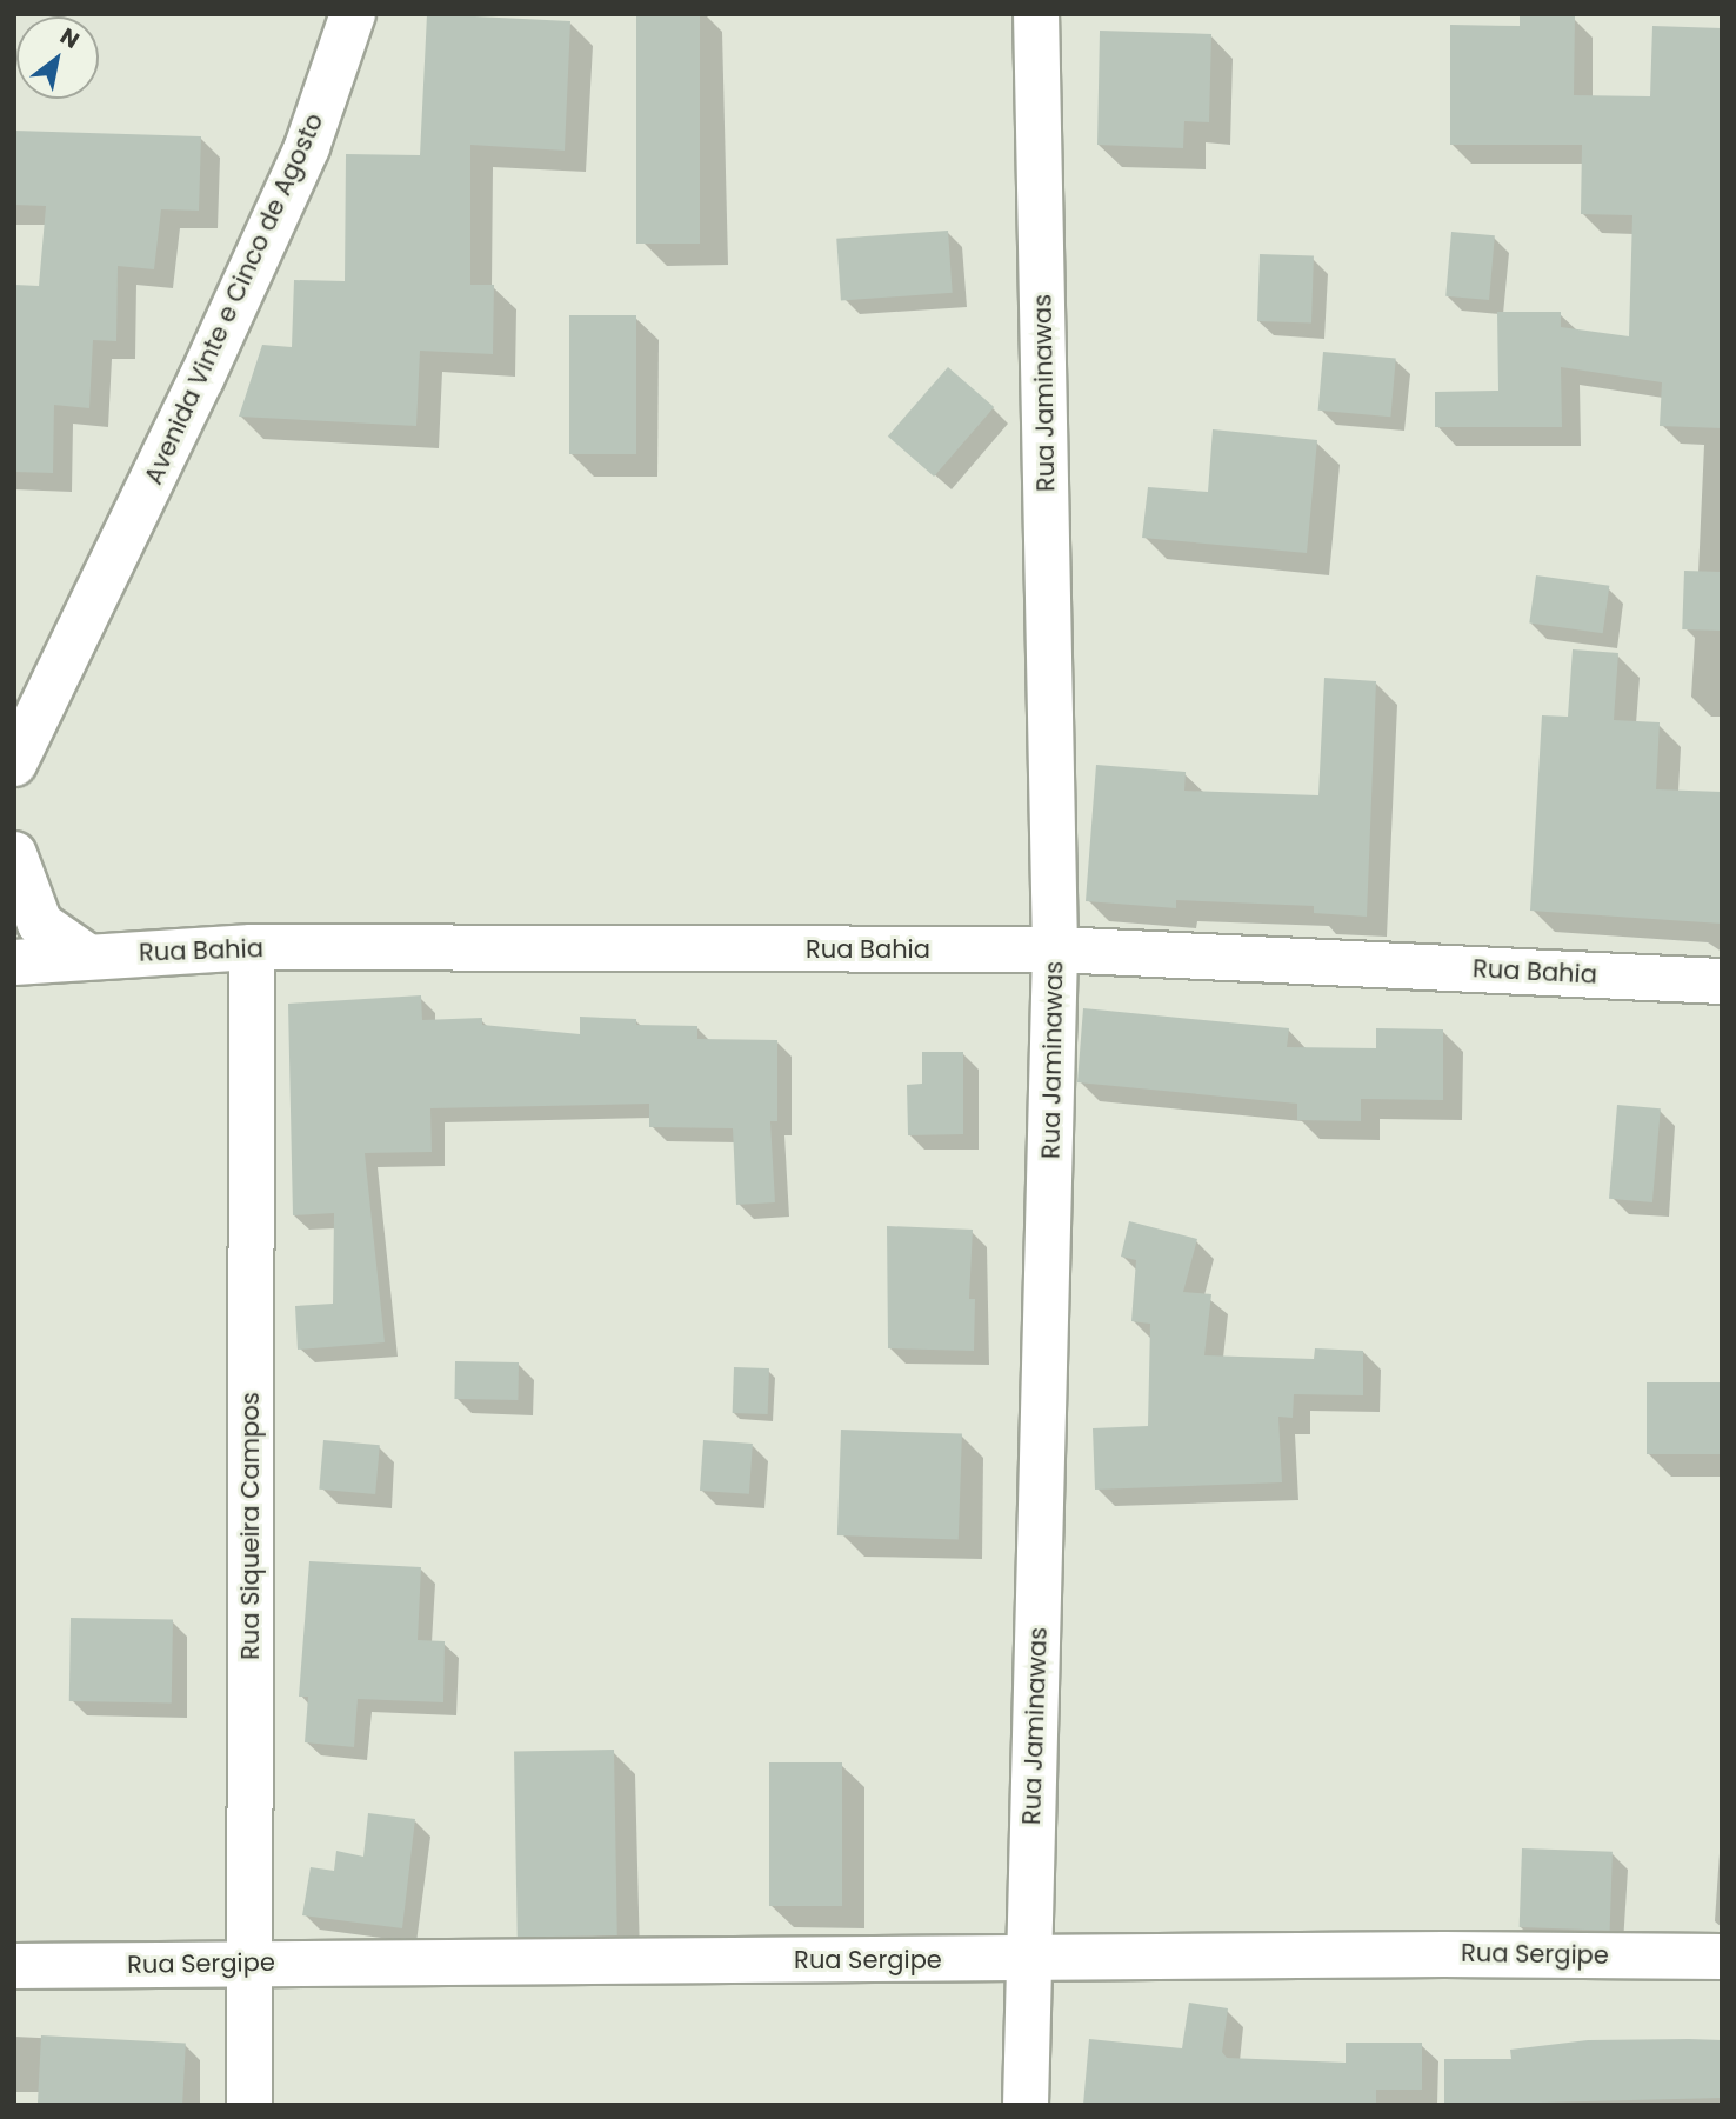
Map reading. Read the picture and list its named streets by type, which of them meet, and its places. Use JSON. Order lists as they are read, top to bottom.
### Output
{
  "streets": {
    "street": [
      "Avenida Vinte e Cinco de Agosto",
      "Rua Jaminawas",
      "Rua Bahia",
      "Rua Siqueira Campos",
      "Rua Sergipe"
    ]
  },
  "crossings": [
    ["Rua Jaminawas", "Rua Bahia"],
    ["Rua Jaminawas", "Rua Sergipe"],
    ["Rua Bahia", "Rua Siqueira Campos"],
    ["Rua Siqueira Campos", "Rua Sergipe"]
  ],
  "north": "top right"
}
